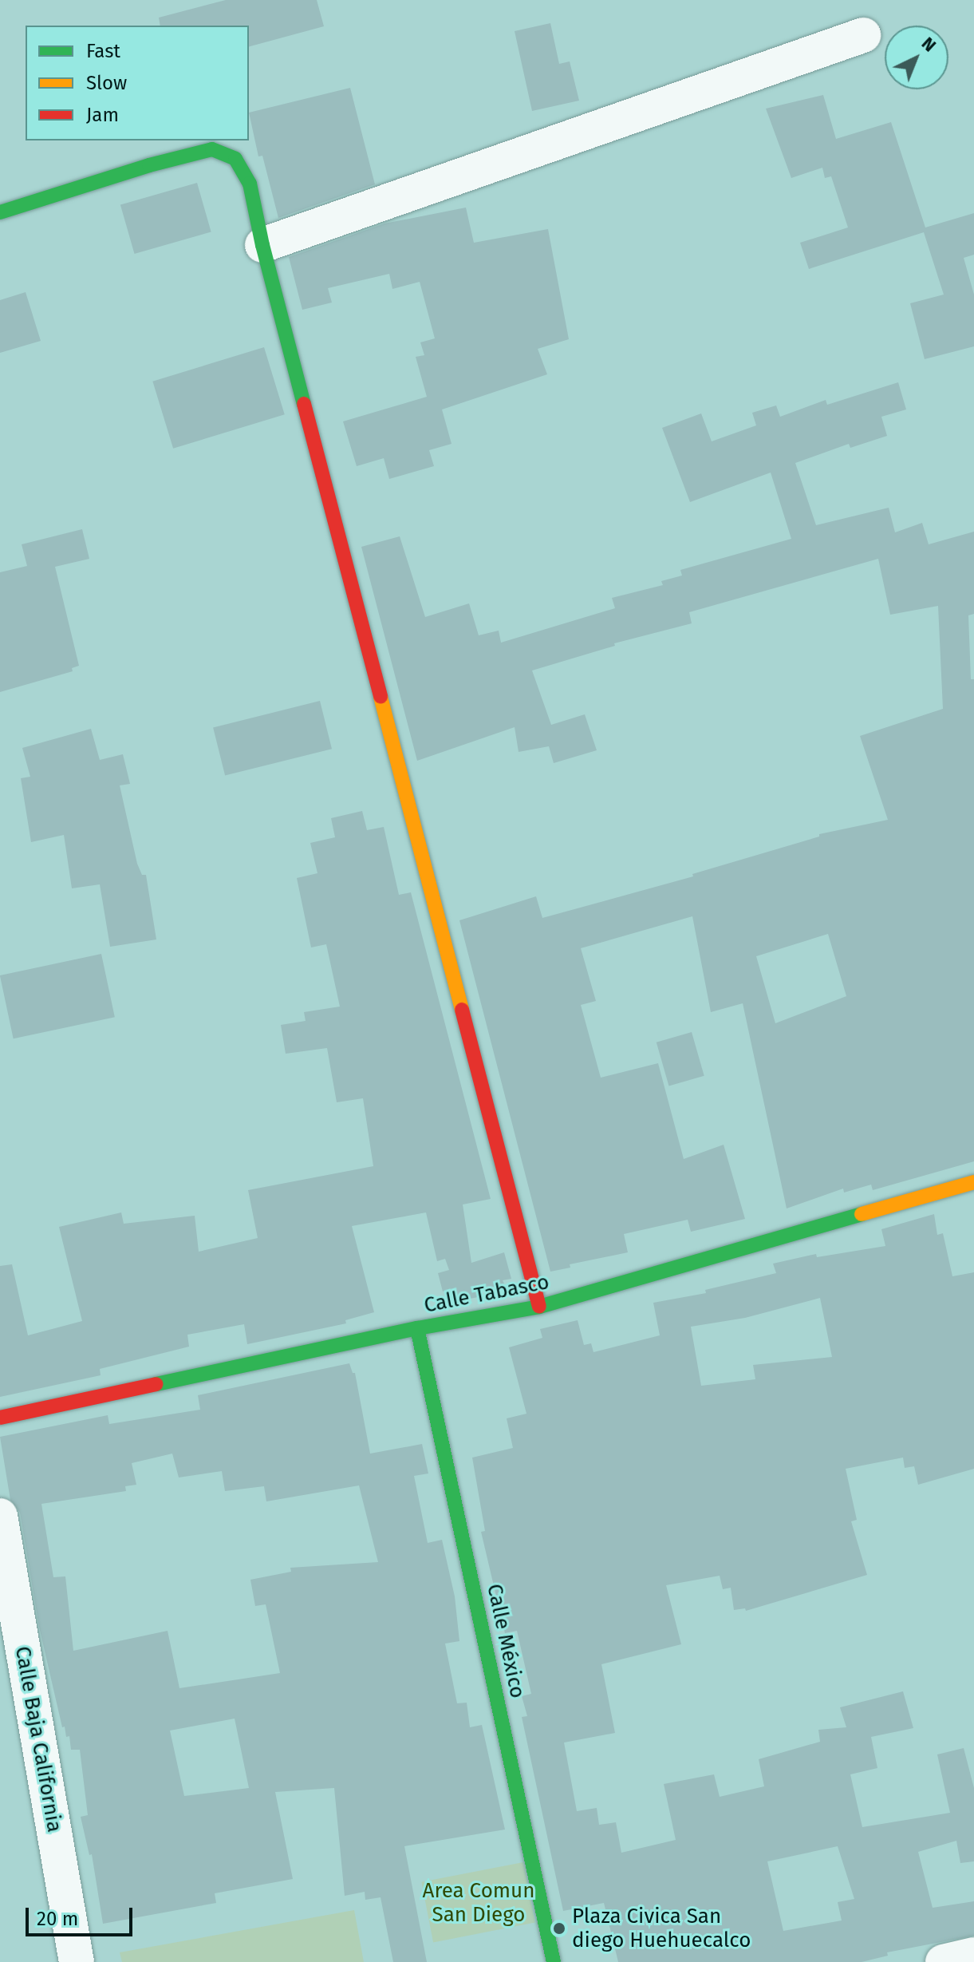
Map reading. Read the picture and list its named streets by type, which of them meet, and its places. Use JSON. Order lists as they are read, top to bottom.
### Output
{
  "streets": {
    "street": ["Calle Tabasco", "Calle México", "Calle Baja California"]
  },
  "crossings": [
    ["Calle Tabasco", "Calle México"]
  ],
  "parks": ["Area Comun San Diego"],
  "places": ["Plaza Civica San diego Huehuecalco"],
  "legend": ["Fast", "Slow", "Jam"],
  "scale_bar": "20 m",
  "north": "top right"
}
